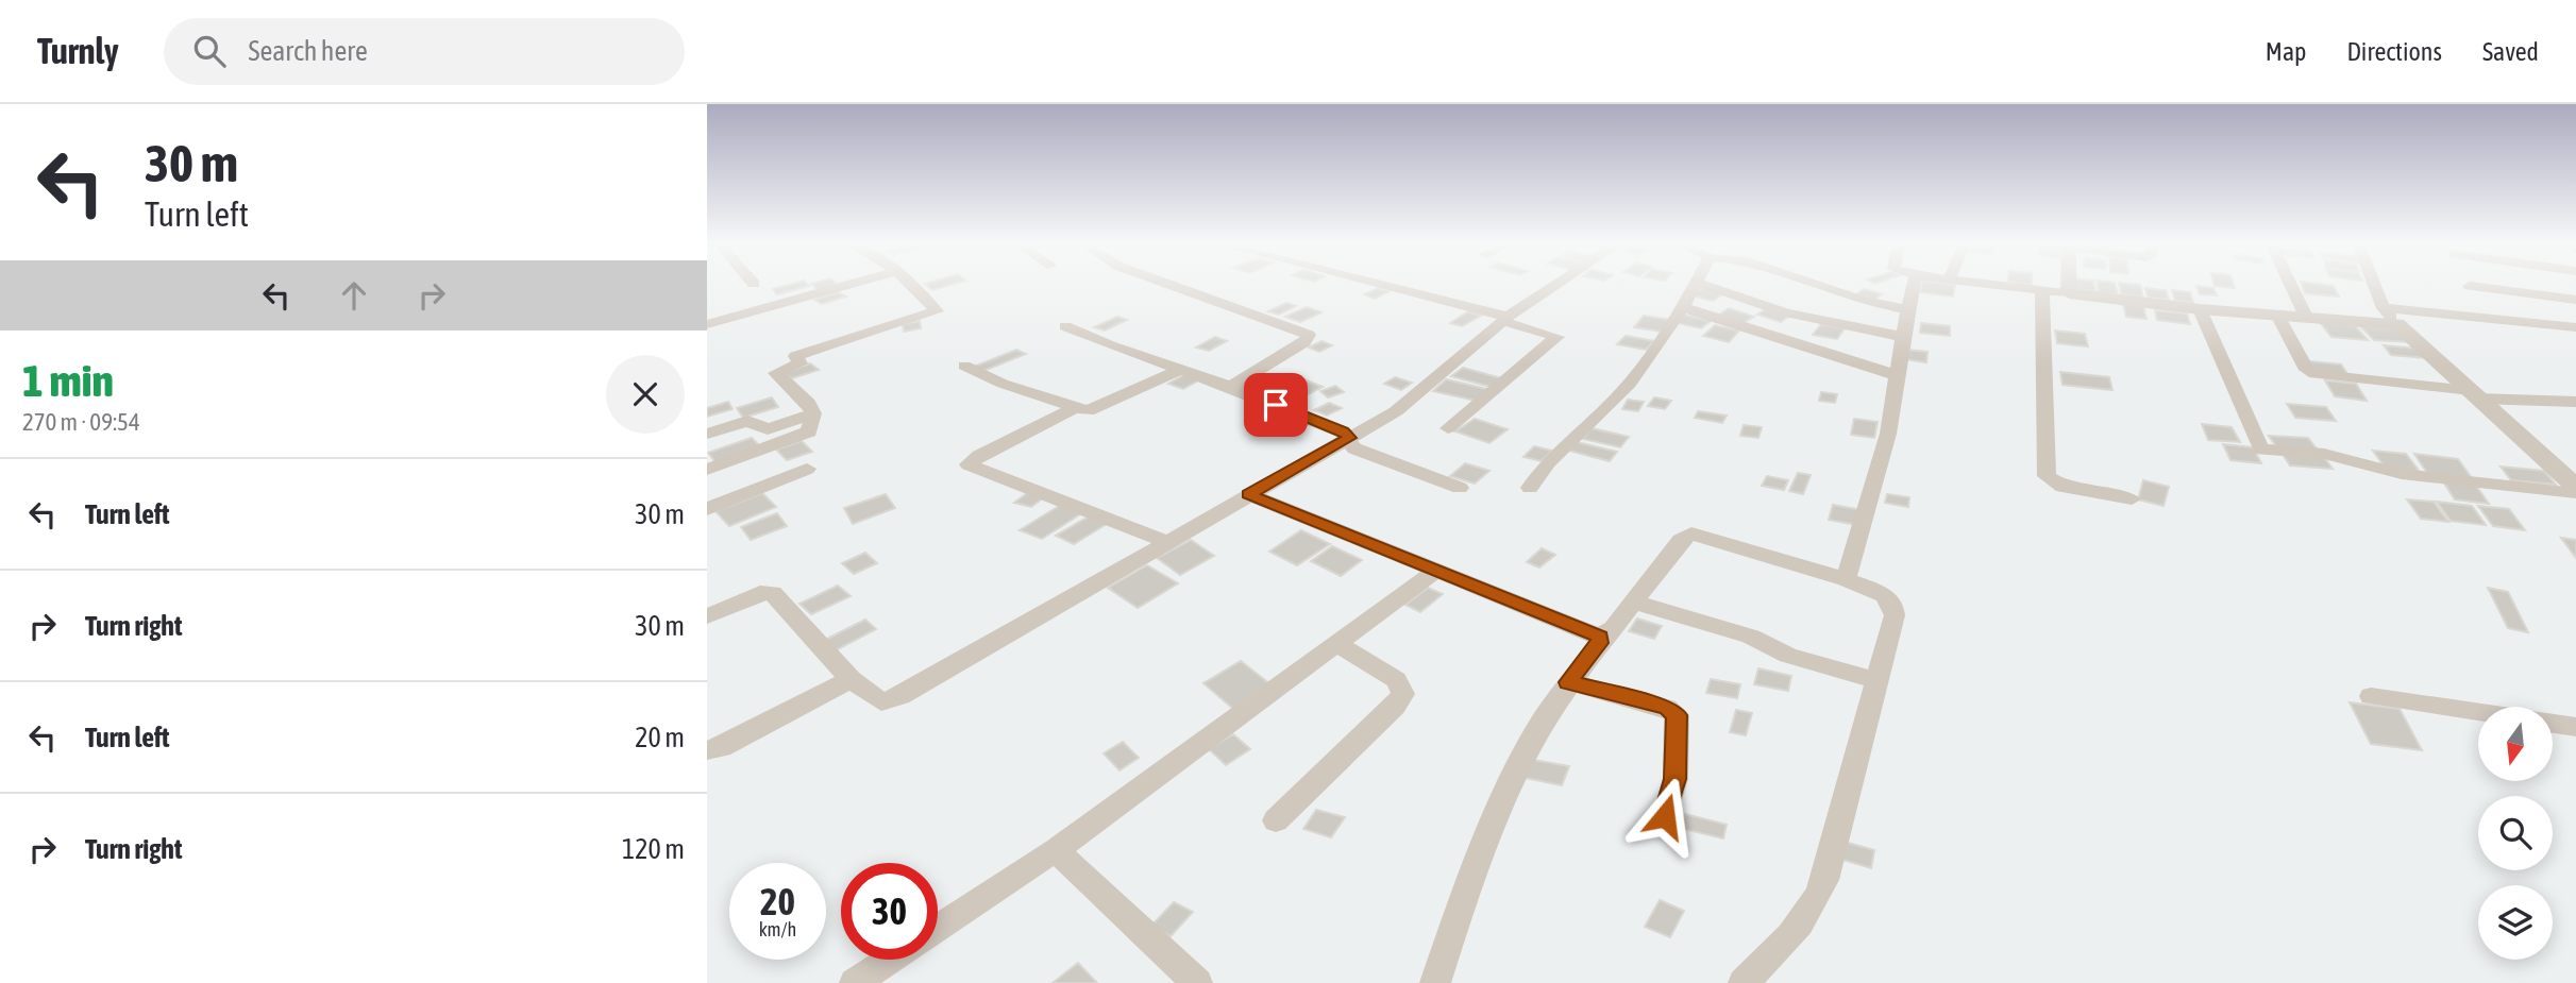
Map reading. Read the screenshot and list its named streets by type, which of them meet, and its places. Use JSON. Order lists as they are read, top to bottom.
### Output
{
  "north": "bottom",
  "page": {
    "header": "Turnly",
    "search": "Search here",
    "nav": ["Map", "Directions", "Saved"],
    "turn": ["30 m", "Turn left"],
    "heading": ["1 min", "270 m · 09:54"],
    "list": [
      {
        "name": "Turn left",
        "value": "30 m"
      },
      {
        "name": "Turn right",
        "value": "30 m"
      },
      {
        "name": "Turn left",
        "value": "20 m"
      },
      {
        "name": "Turn right",
        "value": "120 m"
      }
    ],
    "speed": "20 km/h",
    "limit": "30"
  }
}
